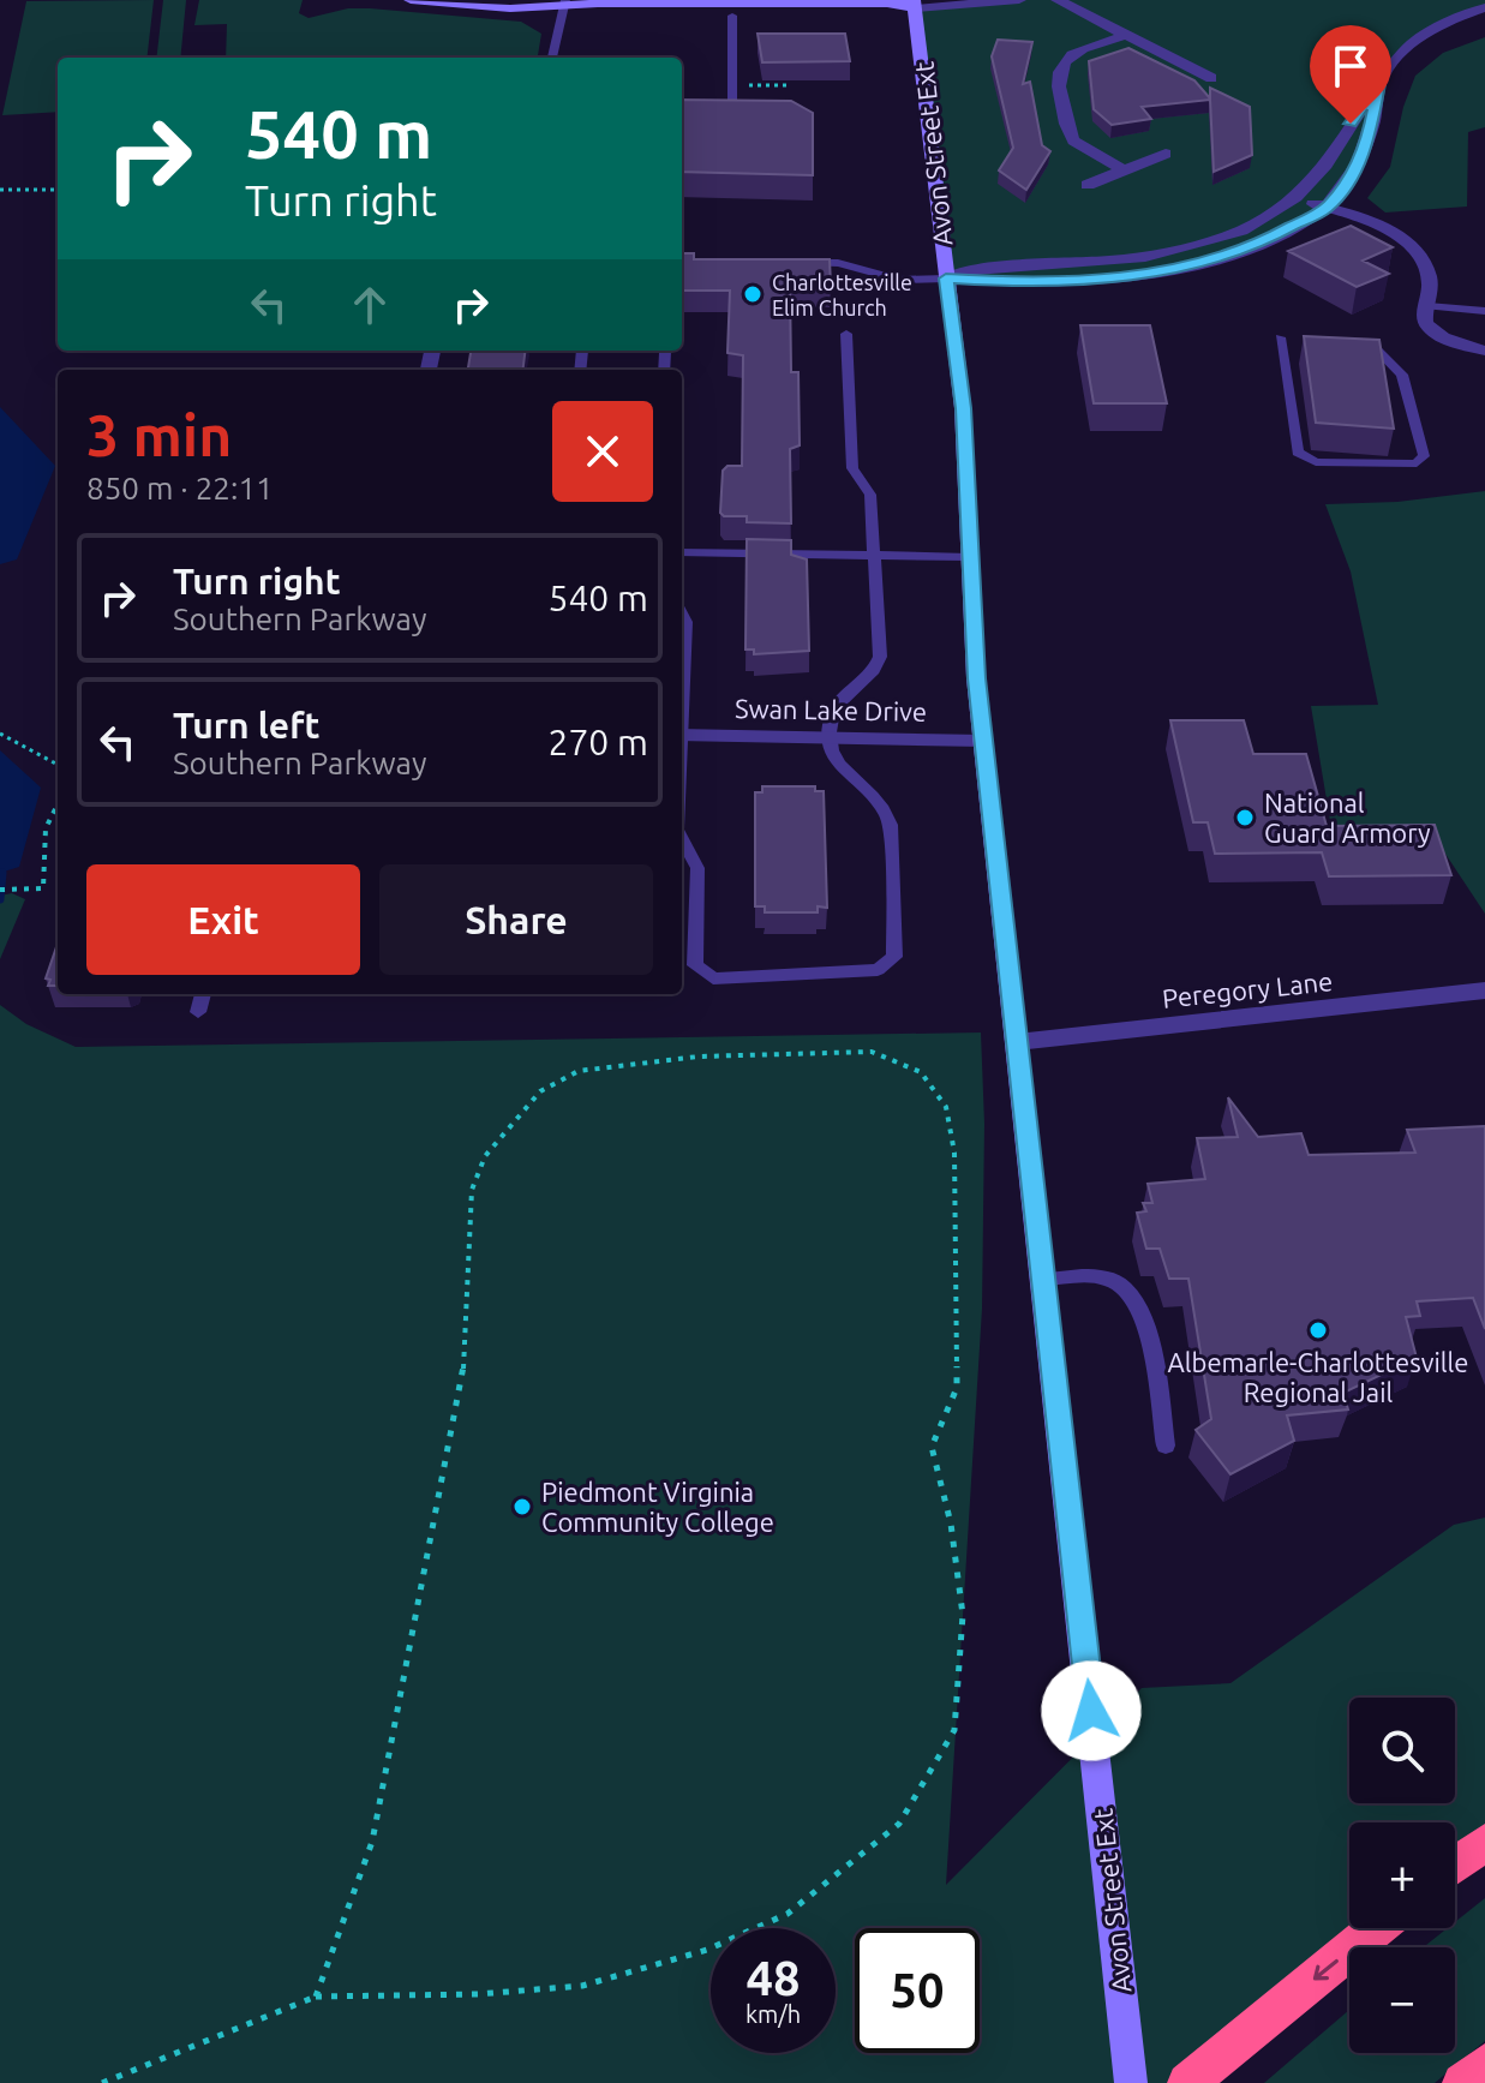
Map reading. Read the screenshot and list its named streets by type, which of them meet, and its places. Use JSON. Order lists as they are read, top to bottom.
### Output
{
  "streets": {
    "main road": ["Avon Street Ext"],
    "street": ["Swan Lake Drive", "Peregory Lane"]
  },
  "crossings": [
    ["Avon Street Ext", "Swan Lake Drive"],
    ["Avon Street Ext", "Peregory Lane"]
  ],
  "places": [
    "Charlottesville Elim Church",
    "National Guard Armory",
    "Albemarle-Charlottesville Regional Jail",
    "Piedmont Virginia Community College"
  ],
  "page": {
    "turn": ["540 m", "Turn right"],
    "heading": ["3 min", "850 m · 22:11"],
    "list": [
      {
        "name": "Turn right",
        "note": "Southern Parkway",
        "value": "540 m"
      },
      {
        "name": "Turn left",
        "note": "Southern Parkway",
        "value": "270 m"
      }
    ],
    "buttons": ["Exit", "Share"],
    "map_buttons": ["+", "−"],
    "speed": "48 km/h",
    "limit": "50"
  }
}
